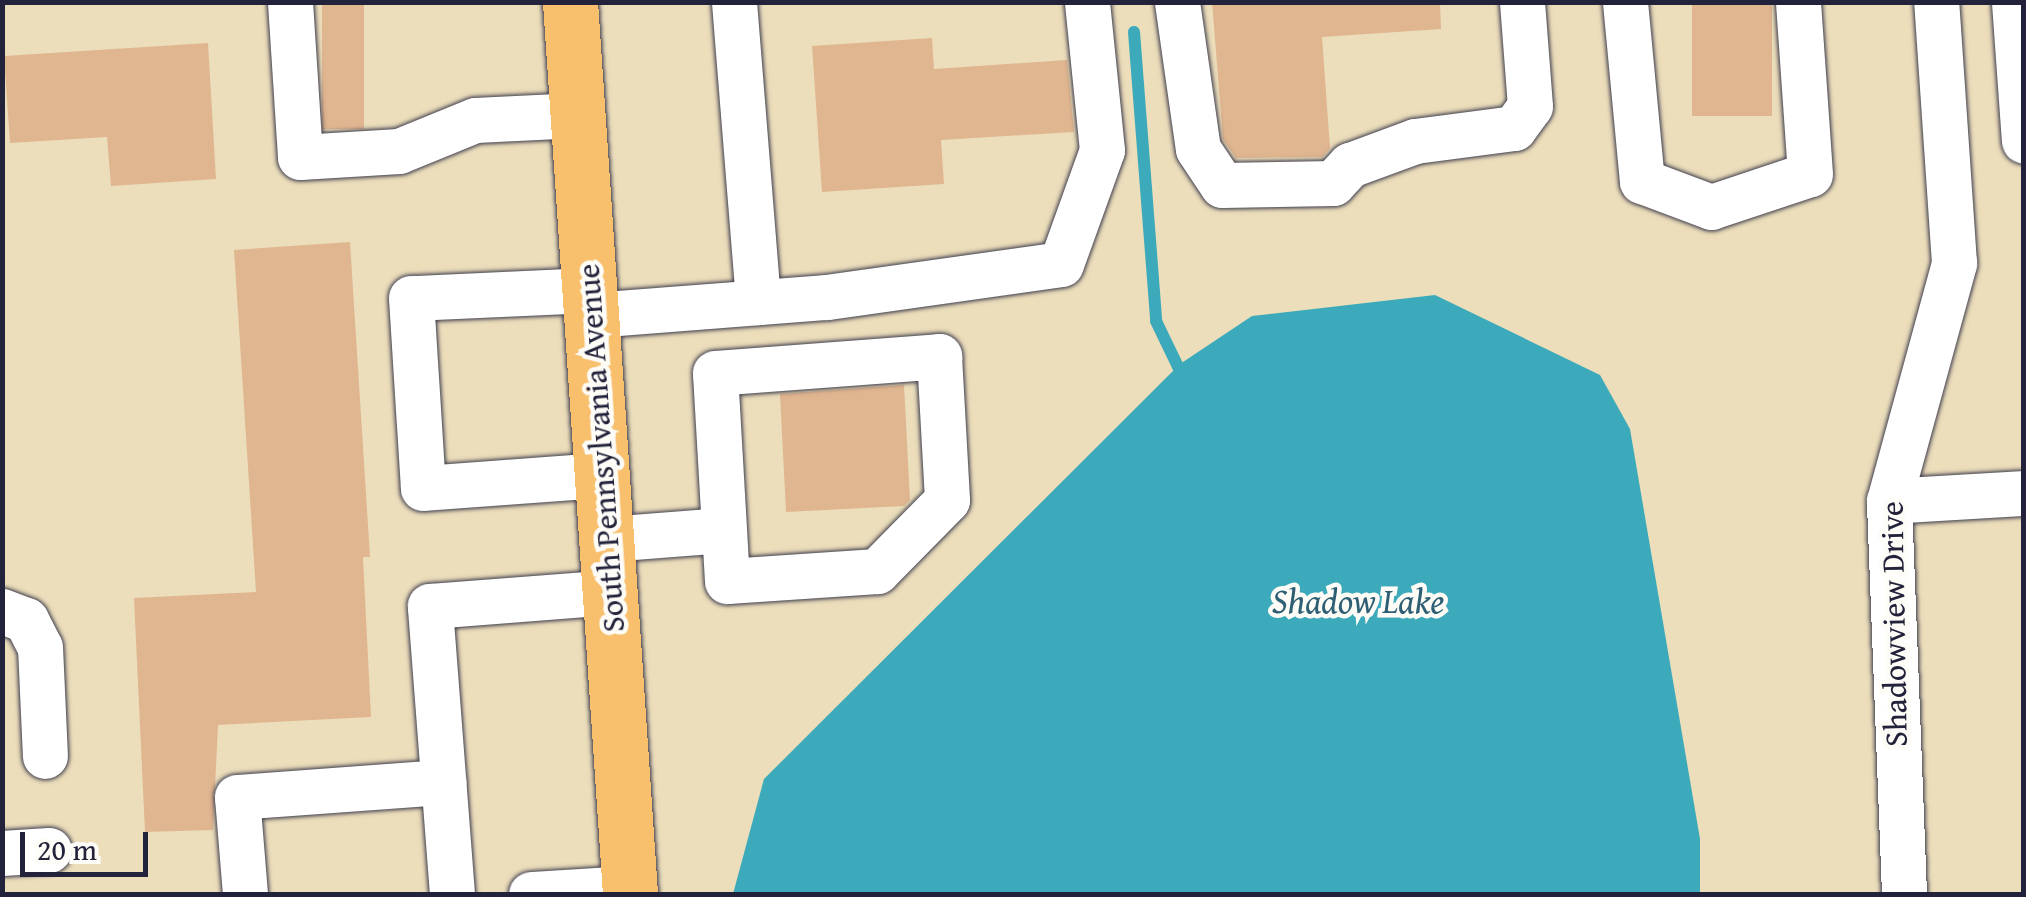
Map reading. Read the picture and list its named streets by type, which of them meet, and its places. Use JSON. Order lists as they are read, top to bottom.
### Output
{
  "streets": {
    "main road": ["South Pennsylvania Avenue"],
    "street": ["Shadowview Drive"]
  },
  "water": ["Shadow Lake"],
  "scale_bar": "20 m"
}
